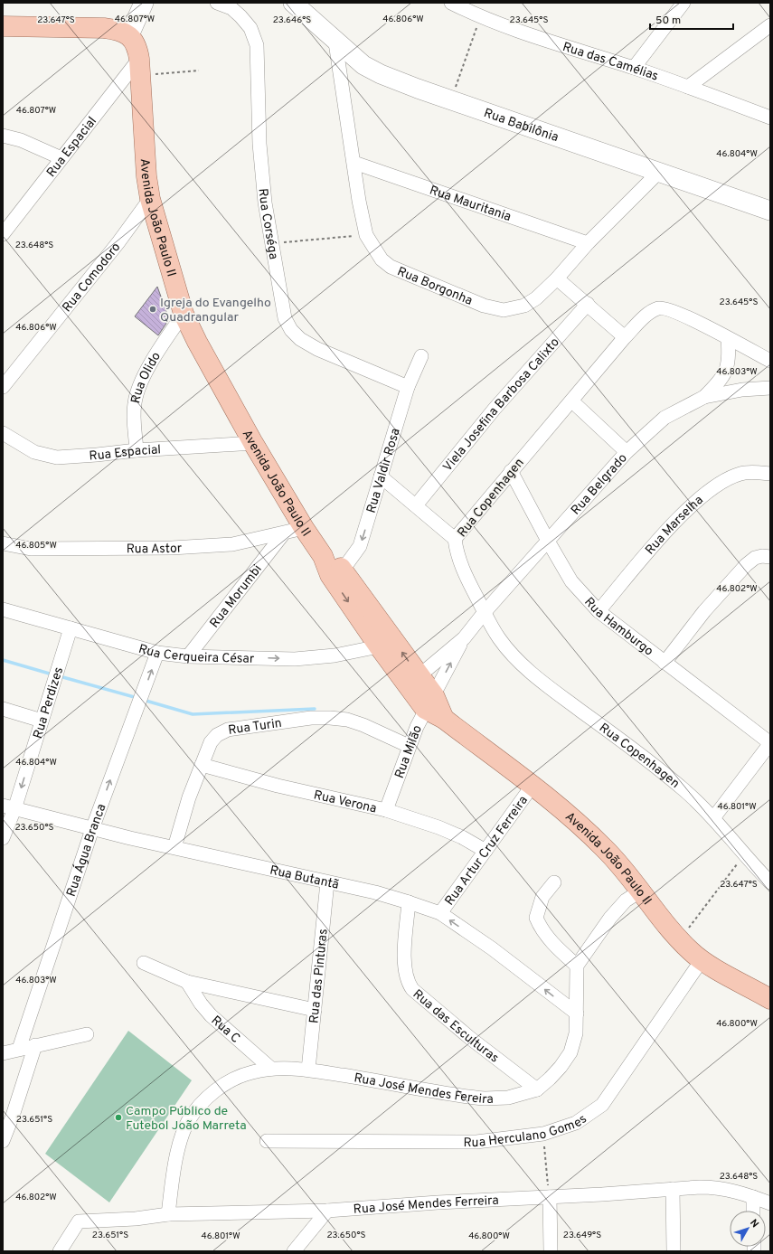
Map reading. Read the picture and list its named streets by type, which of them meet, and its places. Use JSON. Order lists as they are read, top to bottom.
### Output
{
  "streets": {
    "main road": ["Avenida João Paulo II"],
    "street": [
      "Rua das Camélias",
      "Rua Babilônia",
      "Rua Espacial",
      "Rua Mauritania",
      "Rua Corséga",
      "Rua Comodoro",
      "Rua Borgonha",
      "Rua Olido",
      "Viela Josefina Barbosa Calixto",
      "Rua Valdir Rosa",
      "Rua Belgrado",
      "Rua Copenhagen",
      "Rua Marselha",
      "Rua Astor",
      "Rua Morumbi",
      "Rua Hamburgo",
      "Rua Cerqueira César",
      "Rua Perdizes",
      "Rua Turin",
      "Rua Milão",
      "Rua Verona",
      "Rua Água Branca",
      "Rua Artur Cruz Ferreira",
      "Rua Butantã",
      "Rua das Pinturas",
      "Rua das Esculturas",
      "Rua C",
      "Rua José Mendes Fereira",
      "Rua Herculano Gomes",
      "Rua José Mendes Ferreira"
    ]
  },
  "crossings": [
    ["Rua Babilônia", "Rua Borgonha"],
    ["Rua Espacial", "Avenida João Paulo II"],
    ["Rua Espacial", "Rua Olido"],
    ["Rua Mauritania", "Rua Borgonha"],
    ["Avenida João Paulo II", "Rua Comodoro"],
    ["Avenida João Paulo II", "Rua Olido"],
    ["Avenida João Paulo II", "Rua Valdir Rosa"],
    ["Avenida João Paulo II", "Rua Belgrado"],
    ["Avenida João Paulo II", "Rua Astor"],
    ["Avenida João Paulo II", "Rua Cerqueira César"],
    ["Avenida João Paulo II", "Rua Milão"],
    ["Avenida João Paulo II", "Rua Artur Cruz Ferreira"],
    ["Avenida João Paulo II", "Rua Herculano Gomes"],
    ["Rua Corséga", "Rua Valdir Rosa"],
    ["Rua Belgrado", "Rua Copenhagen"],
    ["Rua Belgrado", "Rua Hamburgo"],
    ["Rua Belgrado", "Rua Milão"],
    ["Rua Copenhagen", "Rua Hamburgo"],
    ["Rua Marselha", "Rua Hamburgo"],
    ["Rua Astor", "Rua Morumbi"],
    ["Rua Morumbi", "Rua Cerqueira César"],
    ["Rua Cerqueira César", "Rua Perdizes"],
    ["Rua Cerqueira César", "Rua Água Branca"],
    ["Rua Perdizes", "Rua Butantã"],
    ["Rua Turin", "Rua Milão"],
    ["Rua Turin", "Rua Verona"],
    ["Rua Turin", "Rua Butantã"],
    ["Rua Milão", "Rua Verona"],
    ["Rua Verona", "Rua Artur Cruz Ferreira"],
    ["Rua Água Branca", "Rua Butantã"],
    ["Rua Artur Cruz Ferreira", "Rua Butantã"],
    ["Rua Butantã", "Rua das Pinturas"],
    ["Rua Butantã", "Rua das Esculturas"],
    ["Rua Butantã", "Rua José Mendes Fereira"],
    ["Rua das Pinturas", "Rua José Mendes Fereira"],
    ["Rua das Esculturas", "Rua José Mendes Fereira"],
    ["Rua C", "Rua José Mendes Fereira"],
    ["Rua José Mendes Fereira", "Rua José Mendes Ferreira"]
  ],
  "one_way": [
    "Rua Valdir Rosa",
    "Rua Cerqueira César",
    "Rua Perdizes",
    "Rua Água Branca"
  ],
  "places": ["Igreja do Evangelho Quadrangular", "Campo Público de Futebol João Marreta"],
  "scale_bar": "50 m",
  "north": "top right",
  "coordinates": [
    "46.807°W",
    "46.806°W",
    "23.647°S",
    "23.646°S",
    "23.645°S",
    "46.804°W",
    "23.648°S",
    "46.803°W",
    "46.805°W",
    "46.802°W",
    "46.801°W",
    "23.650°S",
    "46.800°W",
    "23.651°S",
    "23.649°S"
  ]
}
